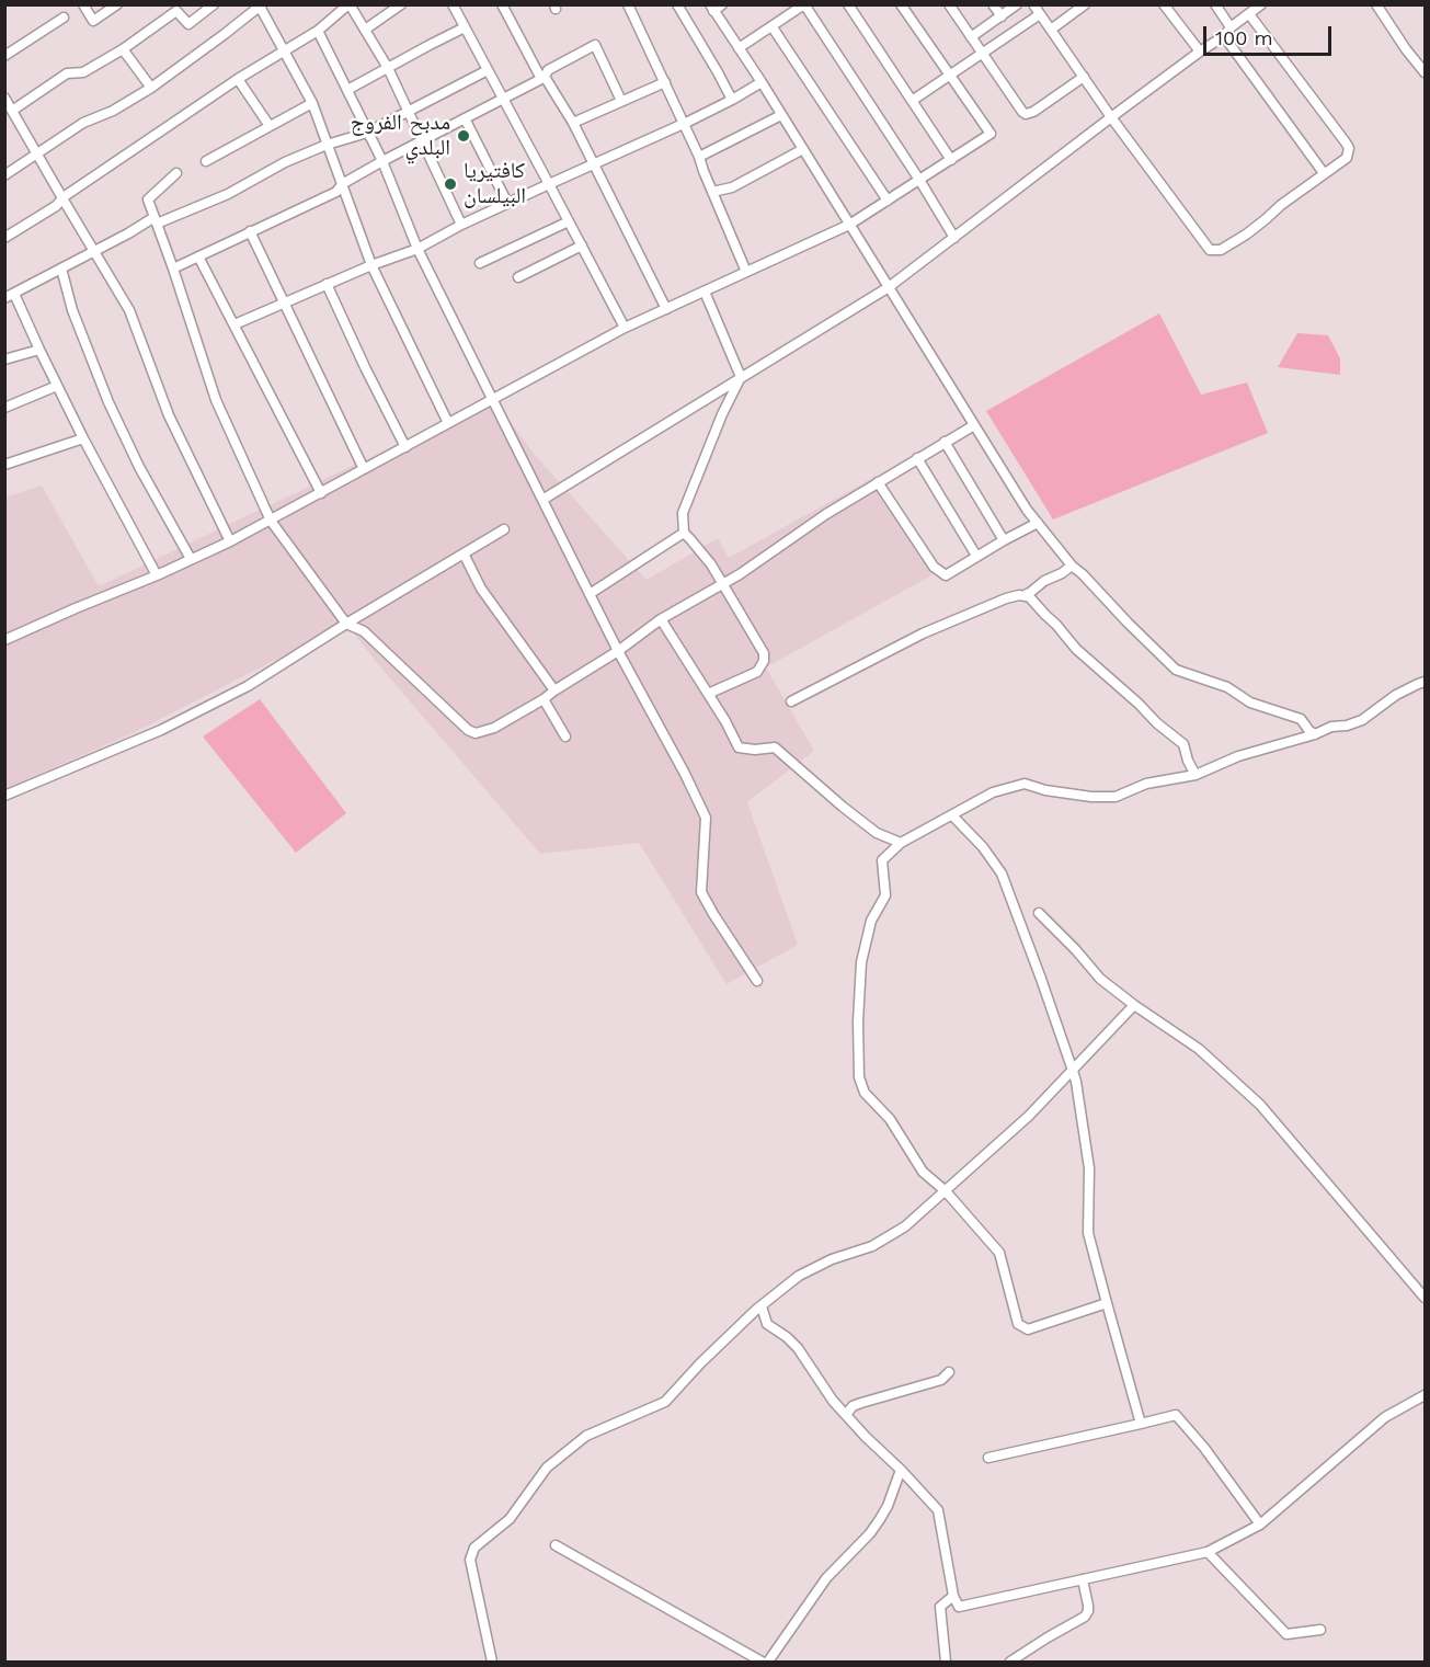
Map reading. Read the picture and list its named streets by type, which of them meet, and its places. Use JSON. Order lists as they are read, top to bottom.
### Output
{
  "places": ["مدبح الفروج البلدي", "كافتيريا البيلسان"],
  "scale_bar": "100 m"
}
